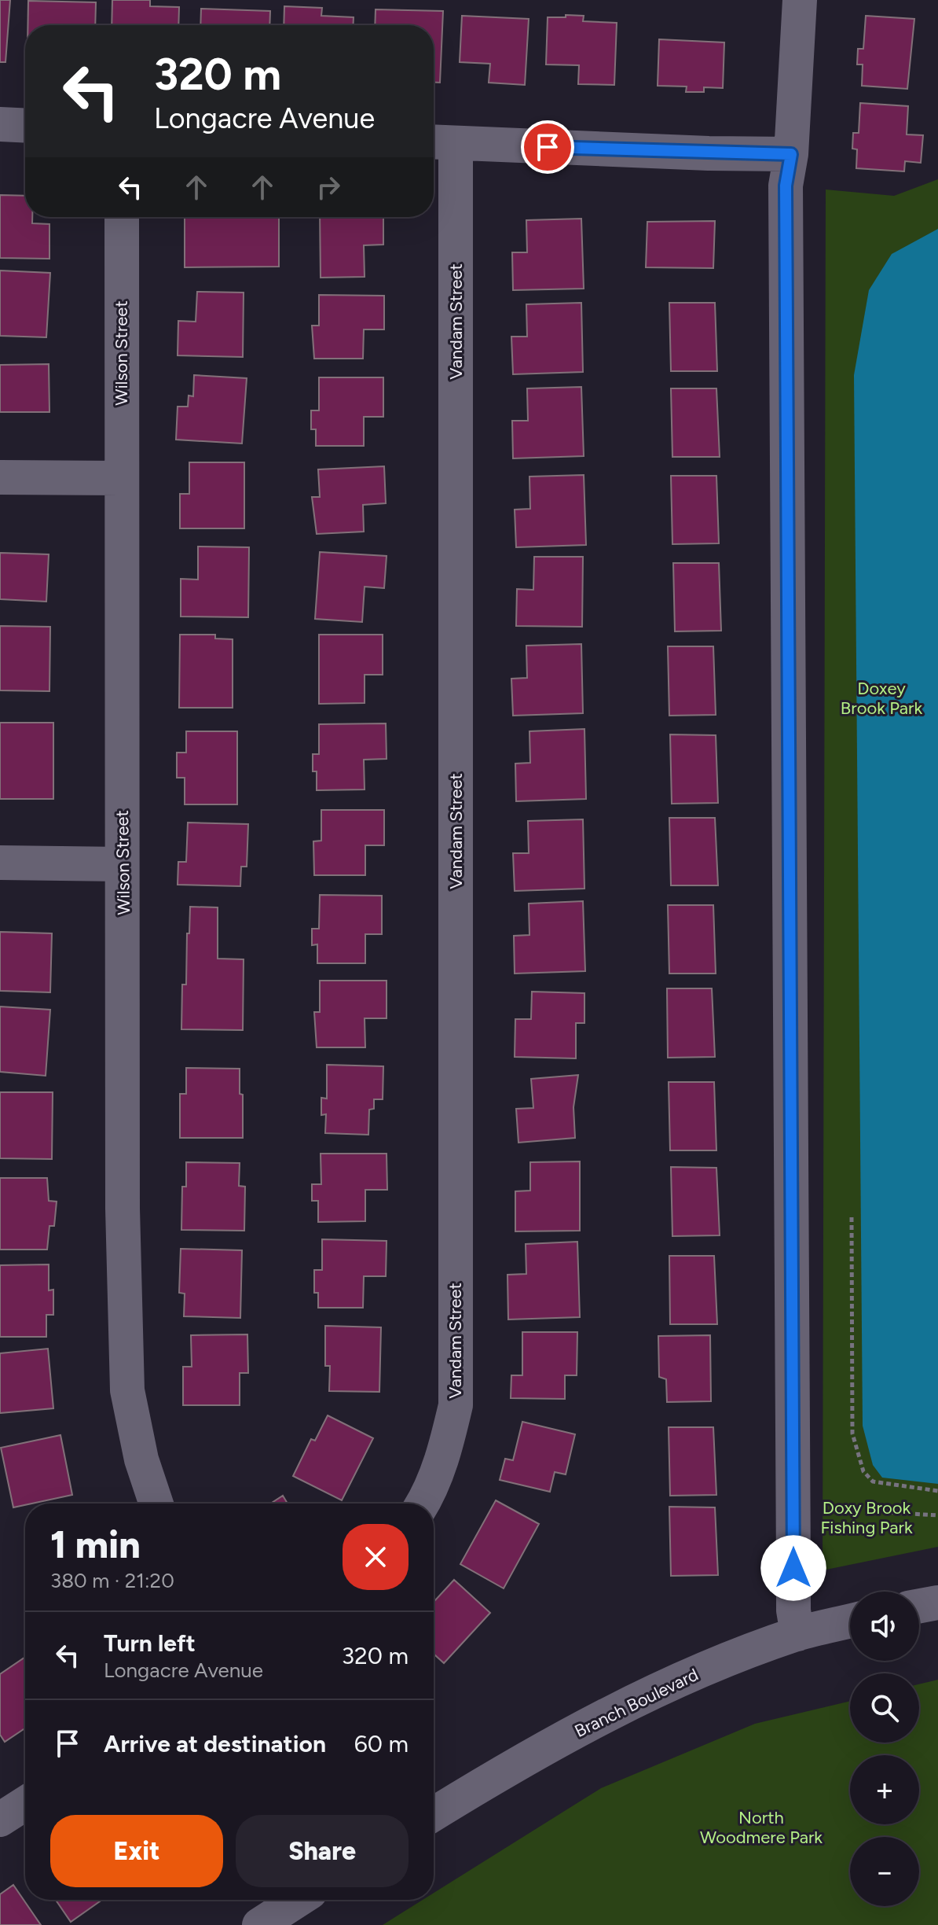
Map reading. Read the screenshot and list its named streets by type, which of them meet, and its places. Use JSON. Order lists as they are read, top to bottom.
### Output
{
  "streets": {
    "street": ["Vandam Street", "Wilson Street", "Branch Boulevard"]
  },
  "parks": ["Doxey Brook Park", "Doxy Brook Fishing Park", "North Woodmere Park"],
  "page": {
    "turn": ["320 m", "Longacre Avenue"],
    "heading": ["1 min", "380 m · 21:20"],
    "map_buttons": ["+", "−"],
    "list": [
      {
        "name": "Turn left",
        "note": "Longacre Avenue",
        "value": "320 m"
      },
      {
        "name": "Arrive at destination",
        "value": "60 m"
      }
    ],
    "buttons": ["Exit", "Share"]
  }
}
